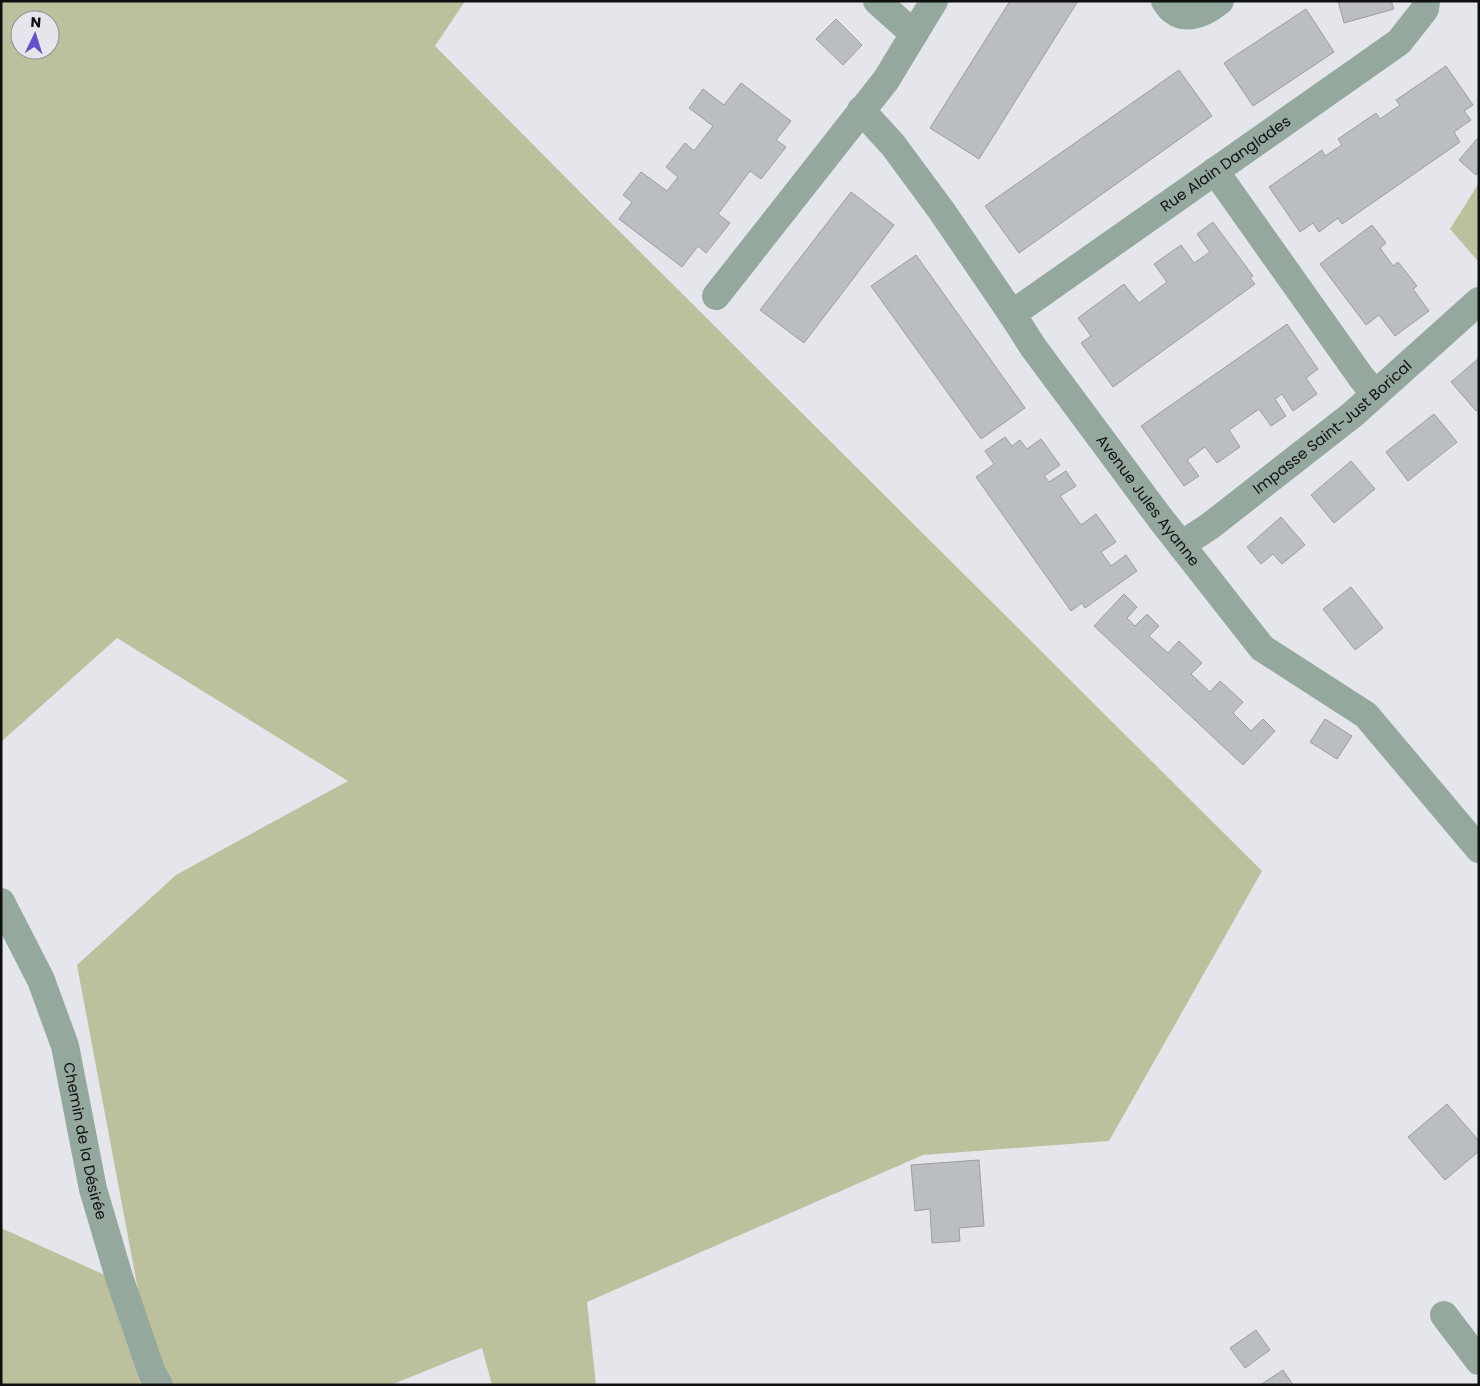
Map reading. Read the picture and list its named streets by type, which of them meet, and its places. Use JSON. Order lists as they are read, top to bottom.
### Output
{
  "streets": {
    "street": [
      "Rue Alain Danglades",
      "Impasse Saint-Just Borical",
      "Avenue Jules Ayanne",
      "Chemin de la Désirée"
    ]
  },
  "crossings": [
    ["Rue Alain Danglades", "Avenue Jules Ayanne"],
    ["Impasse Saint-Just Borical", "Avenue Jules Ayanne"]
  ],
  "north": "top"
}
